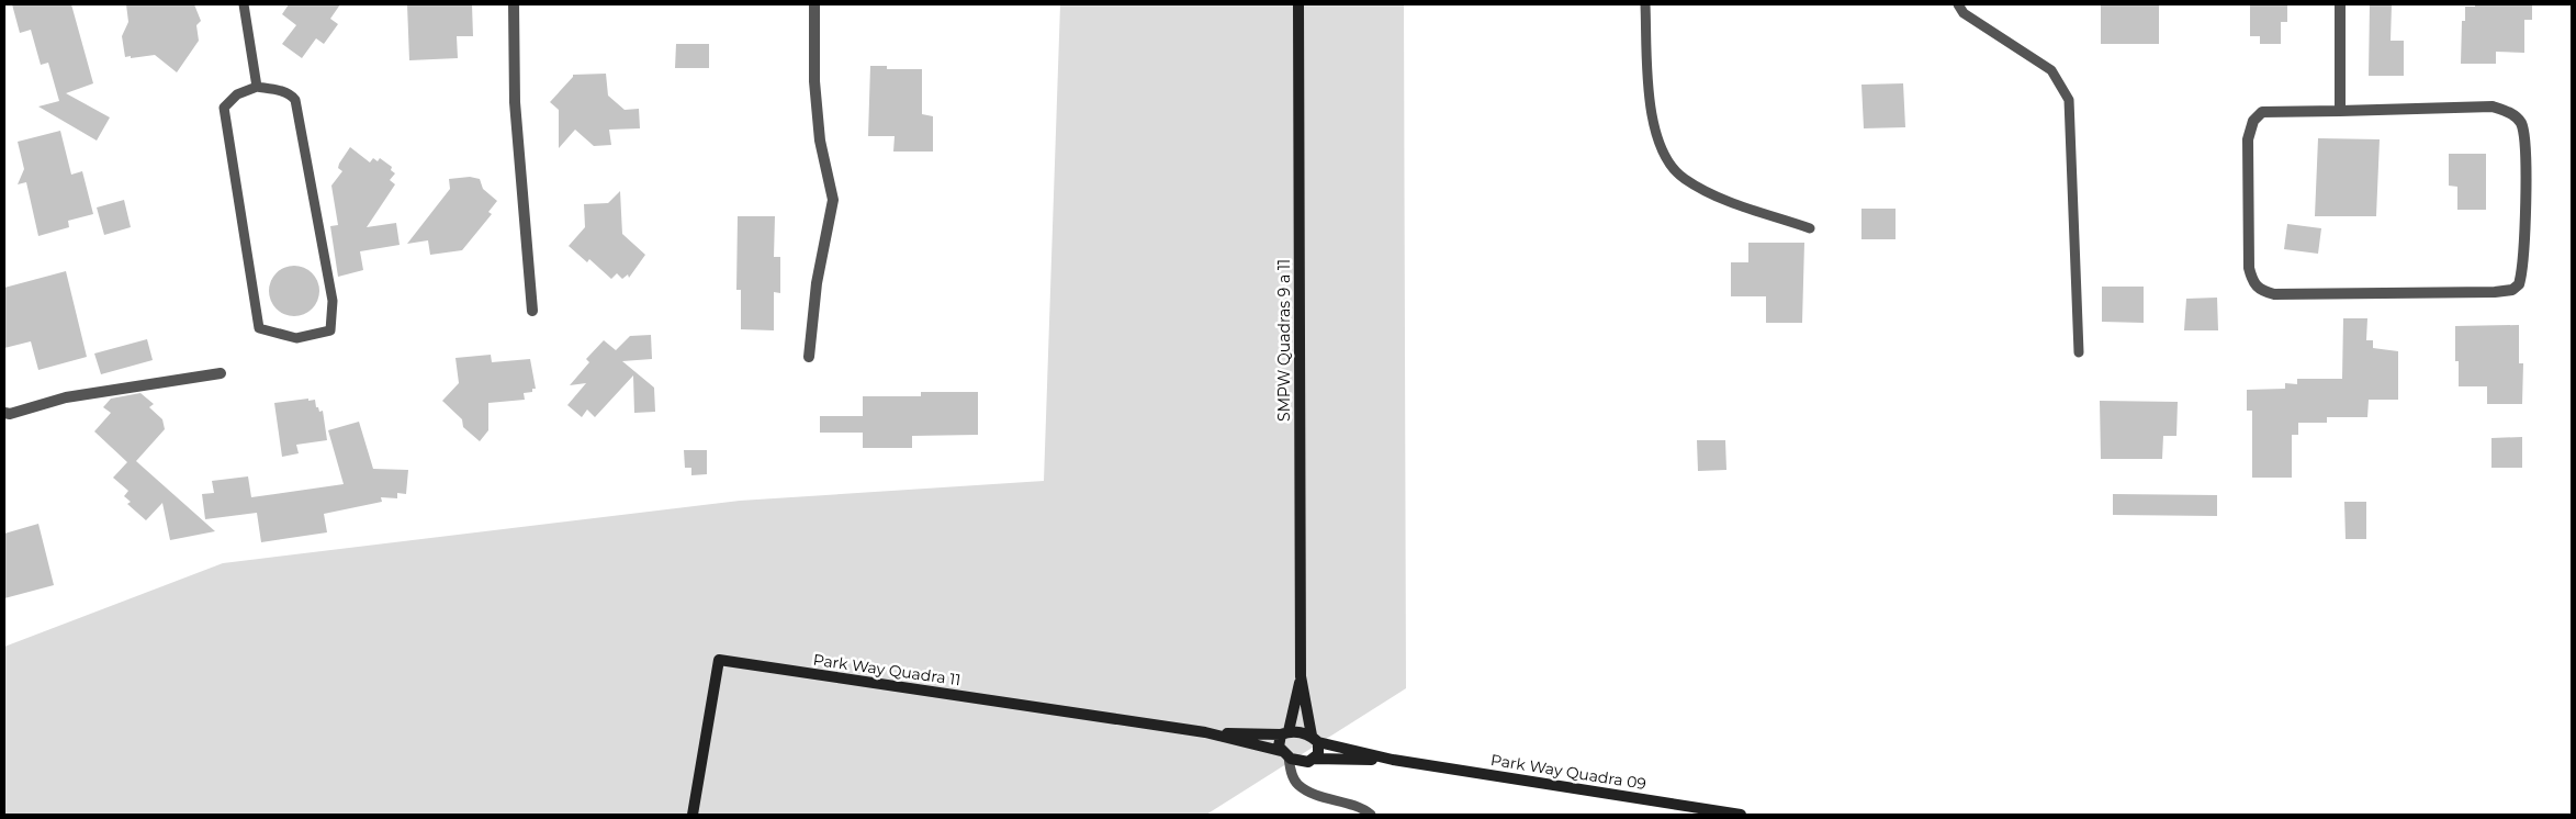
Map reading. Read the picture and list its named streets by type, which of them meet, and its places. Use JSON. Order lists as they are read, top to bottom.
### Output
{
  "streets": {
    "street": ["SMPW Quadras 9 a 11", "Park Way Quadra 11", "Park Way Quadra 09"]
  },
  "crossings": [
    ["SMPW Quadras 9 a 11", "Park Way Quadra 11"],
    ["SMPW Quadras 9 a 11", "Park Way Quadra 09"],
    ["Park Way Quadra 11", "Park Way Quadra 09"]
  ]
}
